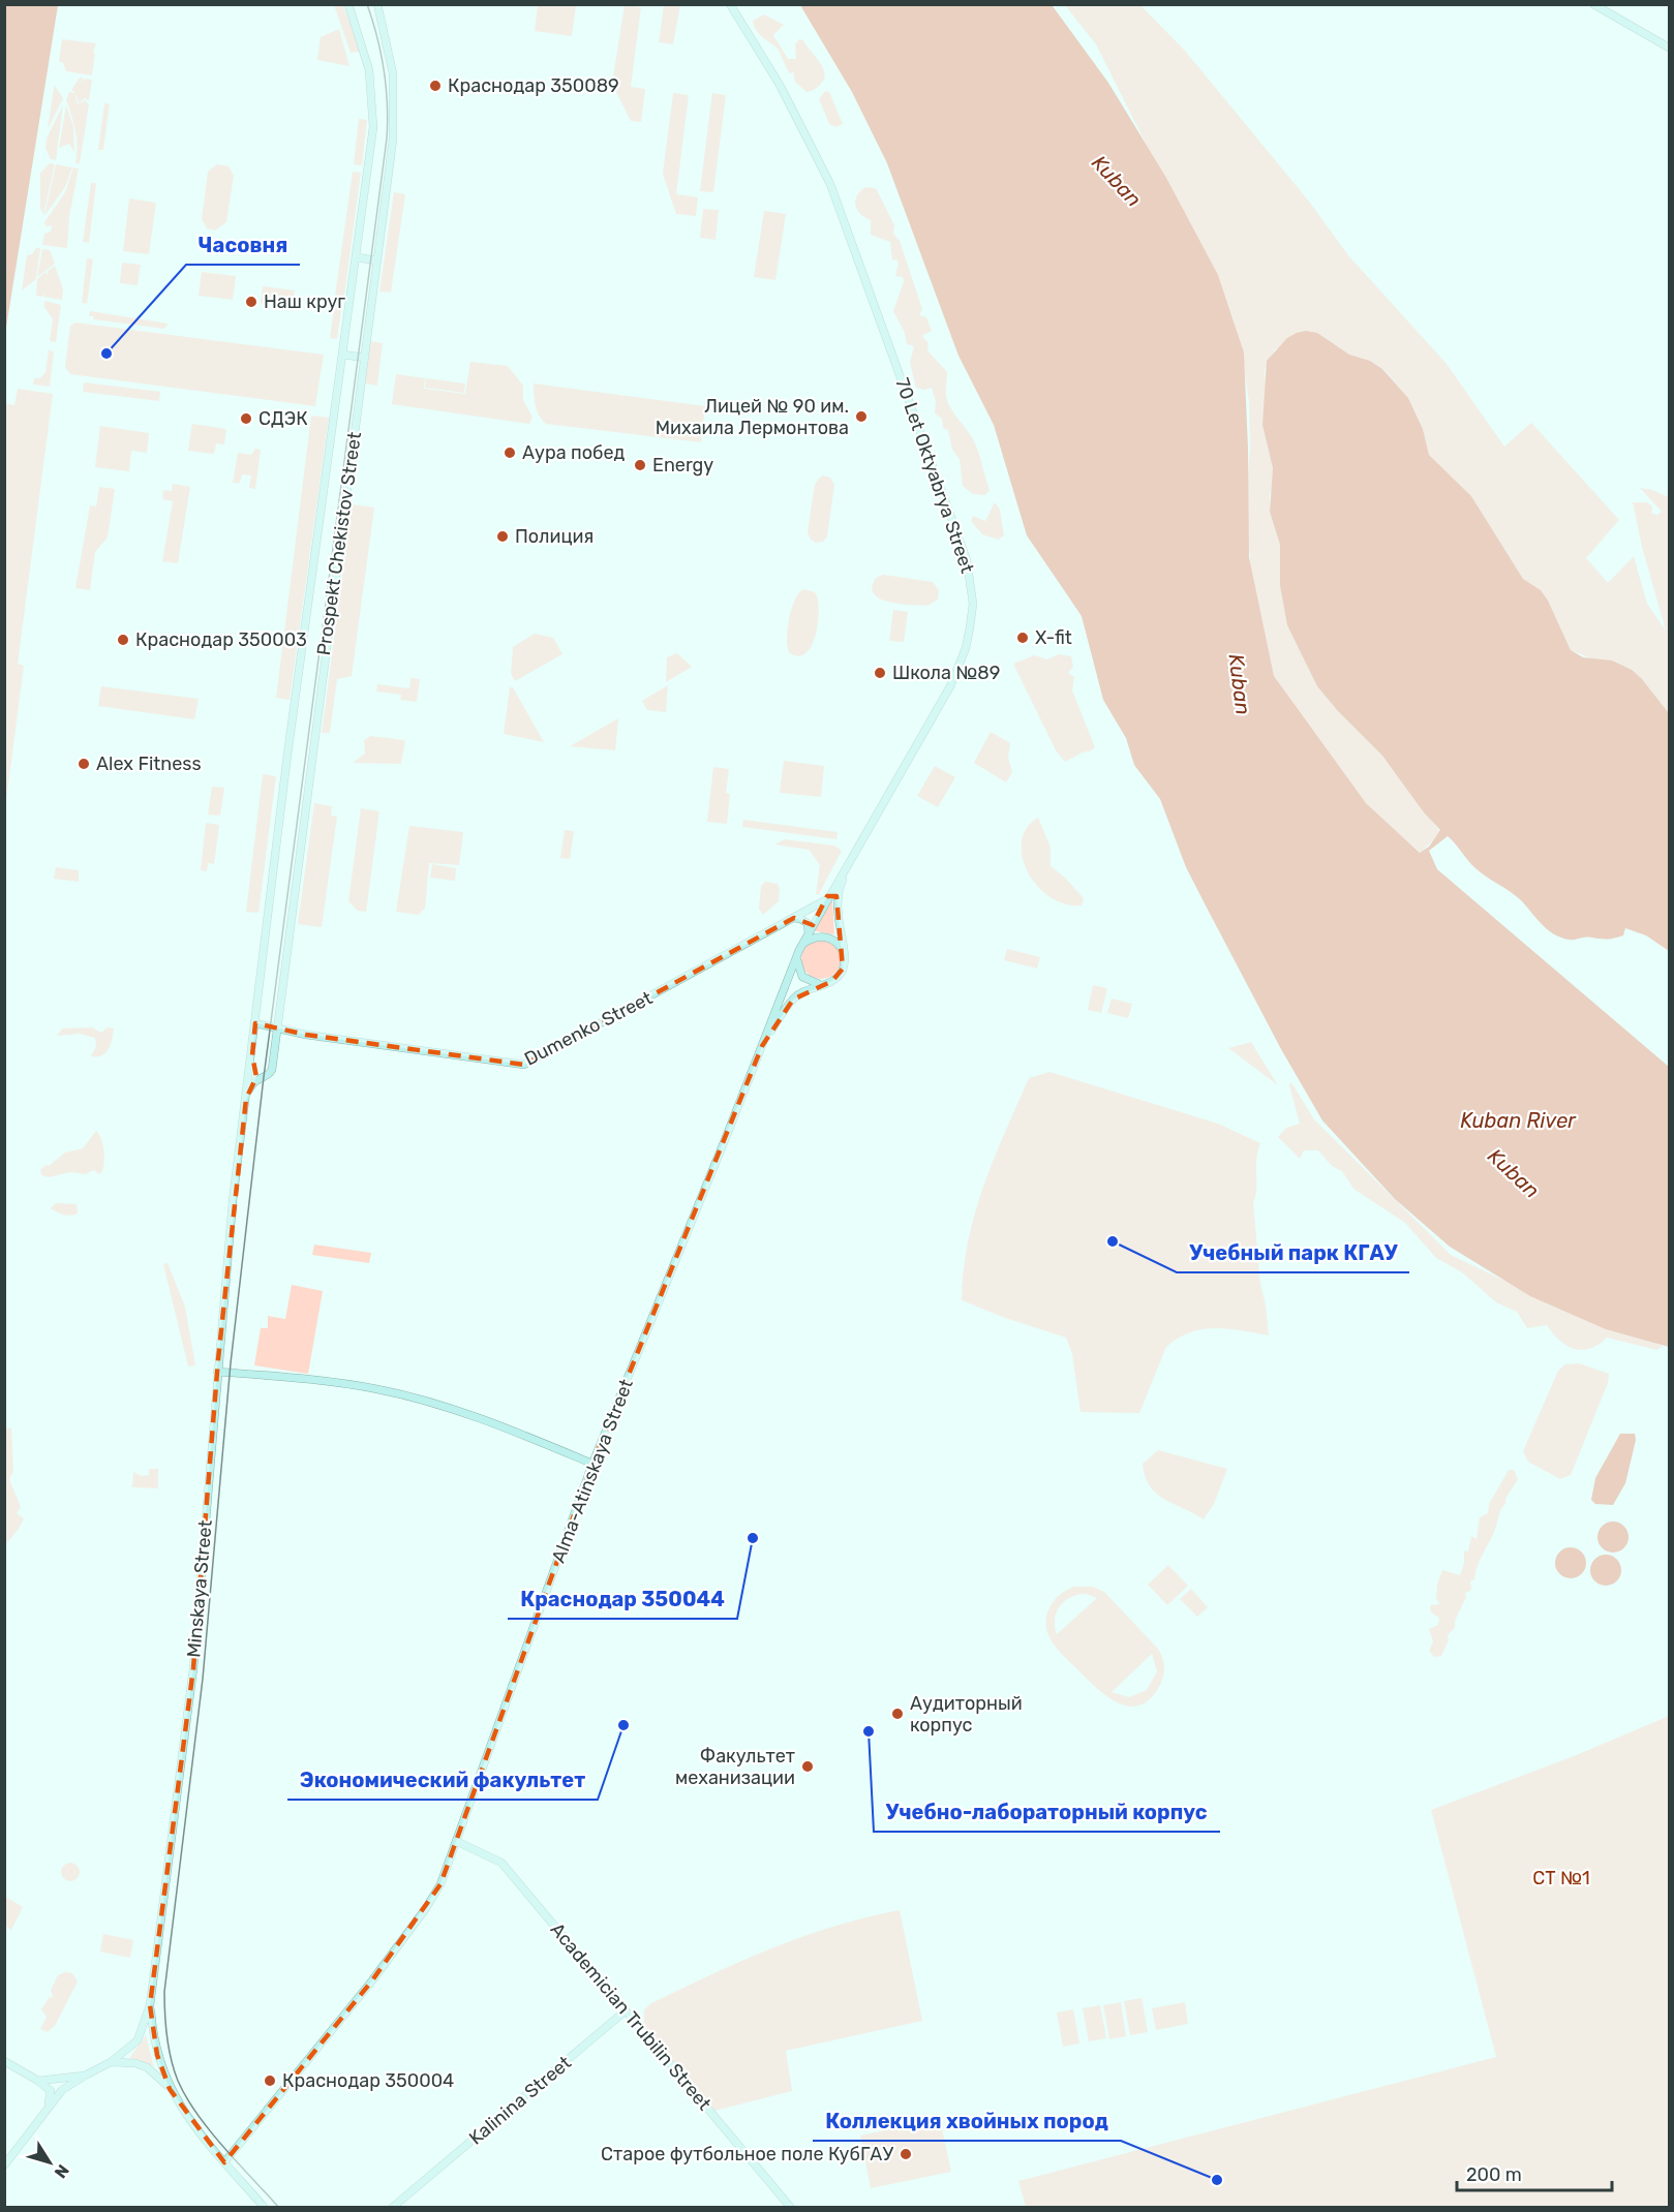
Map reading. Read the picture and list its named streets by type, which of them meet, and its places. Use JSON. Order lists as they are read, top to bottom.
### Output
{
  "streets": {
    "main road": [
      "70 Let Oktyabrya Street",
      "Prospekt Chekistov Street",
      "Dumenko Street",
      "Alma-Atinskaya Street",
      "Minskaya Street",
      "Academician Trubilin Street",
      "Kalinina Street"
    ]
  },
  "crossings": [
    ["70 Let Oktyabrya Street", "Dumenko Street"],
    ["70 Let Oktyabrya Street", "Alma-Atinskaya Street"],
    ["Prospekt Chekistov Street", "Dumenko Street"],
    ["Prospekt Chekistov Street", "Minskaya Street"],
    ["Alma-Atinskaya Street", "Academician Trubilin Street"],
    ["Academician Trubilin Street", "Kalinina Street"]
  ],
  "water": ["Kuban", "Kuban River"],
  "parks": ["СТ №1"],
  "places": [
    "Краснодар 350089",
    "Наш круг",
    "Часовня",
    "Лицей № 90 им. Михаила Лермонтова",
    "СДЭК",
    "Аура побед",
    "Energy",
    "Полиция",
    "X-fit",
    "Краснодар 350003",
    "Школа №89",
    "Alex Fitness",
    "Учебный парк КГАУ",
    "Краснодар 350044",
    "Аудиторный корпус",
    "Экономический факультет",
    "Учебно-лабораторный корпус",
    "Факультет механизации",
    "Краснодар 350004",
    "Старое футбольное поле КубГАУ",
    "Коллекция хвойных пород"
  ],
  "scale_bar": "200 m",
  "north": "bottom right"
}
